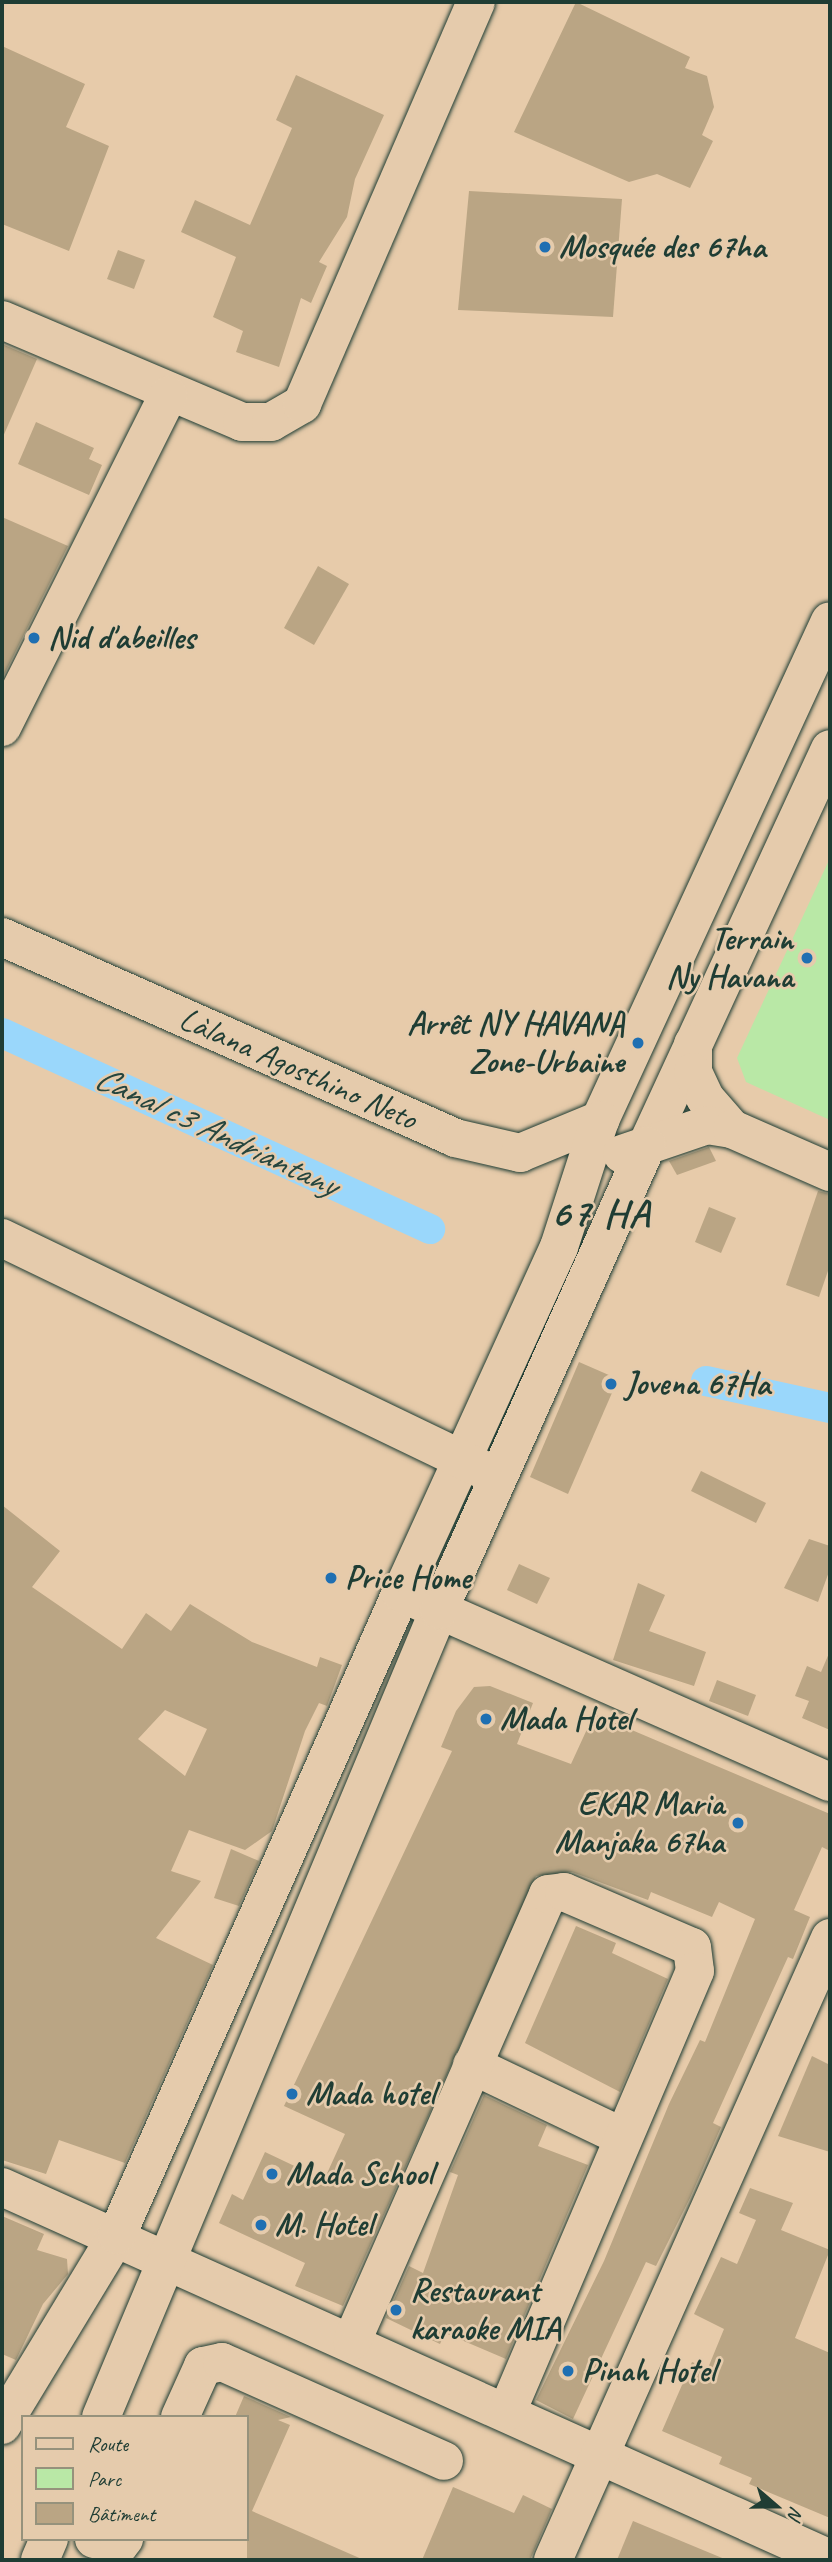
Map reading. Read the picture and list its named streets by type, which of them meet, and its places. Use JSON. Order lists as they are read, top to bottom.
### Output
{
  "streets": {
    "street": ["Làlana Agosthino Neto"]
  },
  "districts": ["67 HA"],
  "water": ["Canal c3 Andriantany"],
  "places": [
    "Mosquée des 67ha",
    "Nid d'abeilles",
    "Terrain Ny Havana",
    "Arrêt NY HAVANA Zone-Urbaine",
    "Jovena 67Ha",
    "Price Home",
    "Mada Hotel",
    "EKAR Maria Manjaka 67ha",
    "Mada hotel",
    "Mada School",
    "M. Hotel",
    "Restaurant karaoke MIA",
    "Pinah Hotel"
  ],
  "legend": ["Route", "Parc", "Bâtiment"],
  "north": "right"
}
